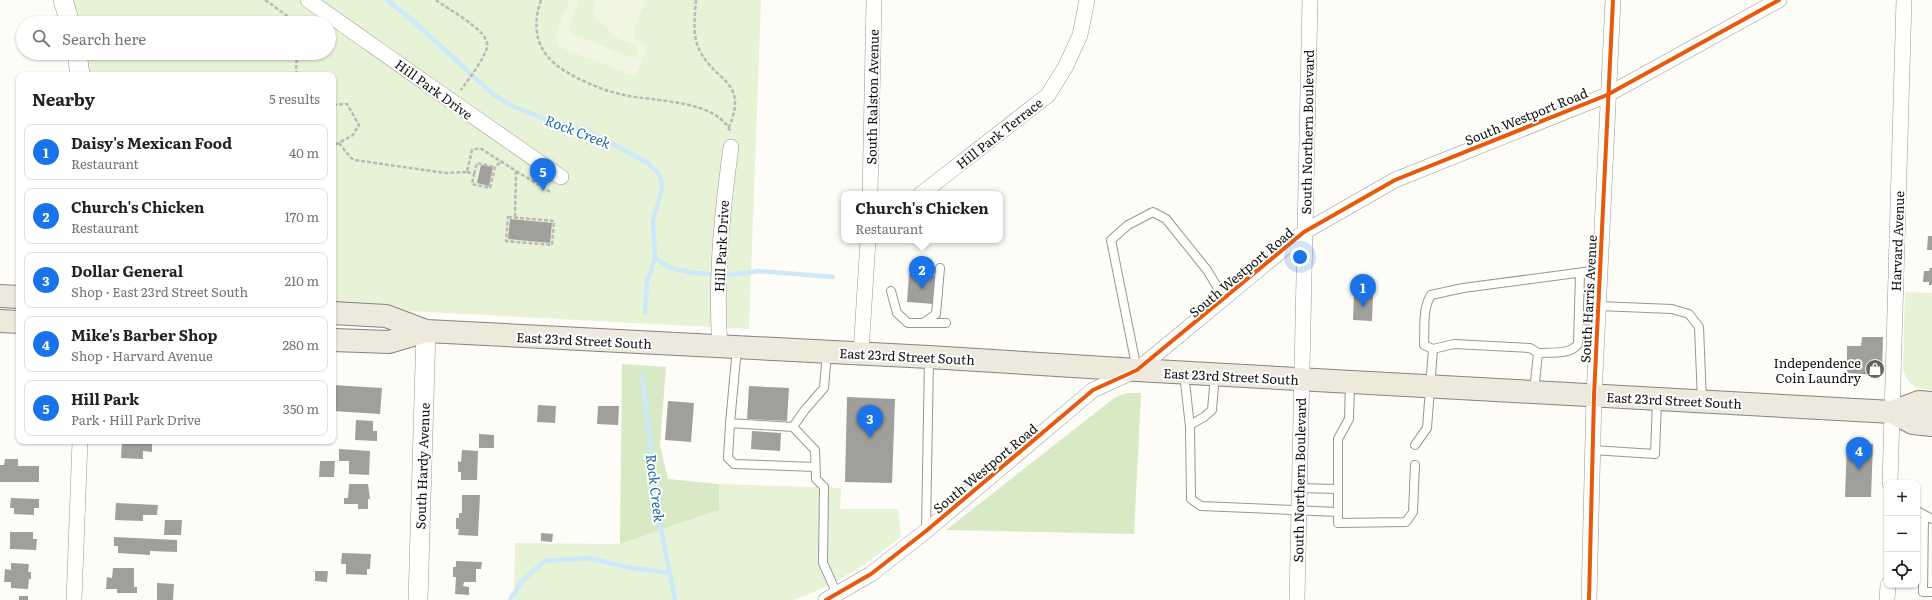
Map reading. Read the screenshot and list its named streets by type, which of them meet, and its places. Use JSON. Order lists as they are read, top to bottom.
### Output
{
  "streets": {
    "main road": ["East 23rd Street South"],
    "street": [
      "Hill Park Drive",
      "South Ralston Avenue",
      "South Westport Road",
      "South Northern Boulevard",
      "Hill Park Terrace",
      "Harvard Avenue",
      "South Harris Avenue",
      "South Hardy Avenue"
    ]
  },
  "crossings": [
    ["Hill Park Drive", "East 23rd Street South"],
    ["South Westport Road", "South Northern Boulevard"],
    ["South Westport Road", "South Harris Avenue"],
    ["South Westport Road", "East 23rd Street South"],
    ["South Northern Boulevard", "East 23rd Street South"],
    ["Harvard Avenue", "East 23rd Street South"],
    ["South Harris Avenue", "East 23rd Street South"],
    ["East 23rd Street South", "South Hardy Avenue"]
  ],
  "water": ["Rock Creek"],
  "places": {
    "shop": ["Independence Coin Laundry"]
  },
  "page": {
    "search": "Search here",
    "heading": ["Nearby", "5 results"],
    "list": [
      {
        "mark": "1",
        "name": "Daisy's Mexican Food",
        "note": "Restaurant",
        "value": "40 m"
      },
      {
        "mark": "2",
        "name": "Church's Chicken",
        "note": "Restaurant",
        "value": "170 m"
      },
      {
        "mark": "3",
        "name": "Dollar General",
        "note": "Shop · East 23rd Street South",
        "value": "210 m"
      },
      {
        "mark": "4",
        "name": "Mike's Barber Shop",
        "note": "Shop · Harvard Avenue",
        "value": "280 m"
      },
      {
        "mark": "5",
        "name": "Hill Park",
        "note": "Park · Hill Park Drive",
        "value": "350 m"
      }
    ],
    "pins": [
      "5",
      "2",
      "1",
      "3",
      "4"
    ],
    "popup": ["Church's Chicken", "Restaurant"],
    "map_buttons": ["+", "−"]
  }
}
